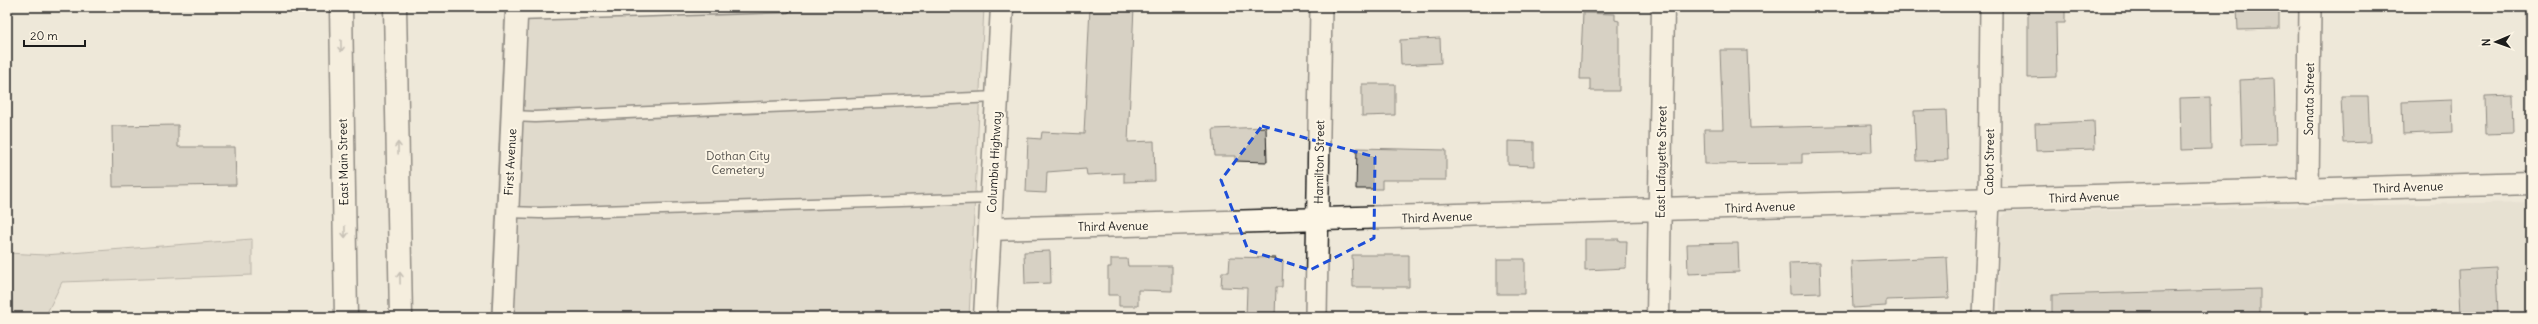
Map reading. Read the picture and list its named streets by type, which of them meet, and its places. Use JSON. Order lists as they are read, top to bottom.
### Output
{
  "streets": {
    "street": [
      "Sonata Street",
      "East Main Street",
      "First Avenue",
      "Columbia Highway",
      "Hamilton Street",
      "East Lafayette Street",
      "Cabot Street",
      "Third Avenue"
    ]
  },
  "crossings": [
    ["Sonata Street", "Third Avenue"],
    ["Columbia Highway", "Third Avenue"],
    ["Hamilton Street", "Third Avenue"],
    ["East Lafayette Street", "Third Avenue"],
    ["Cabot Street", "Third Avenue"]
  ],
  "parks": ["Dothan City Cemetery"],
  "scale_bar": "20 m",
  "north": "left"
}
